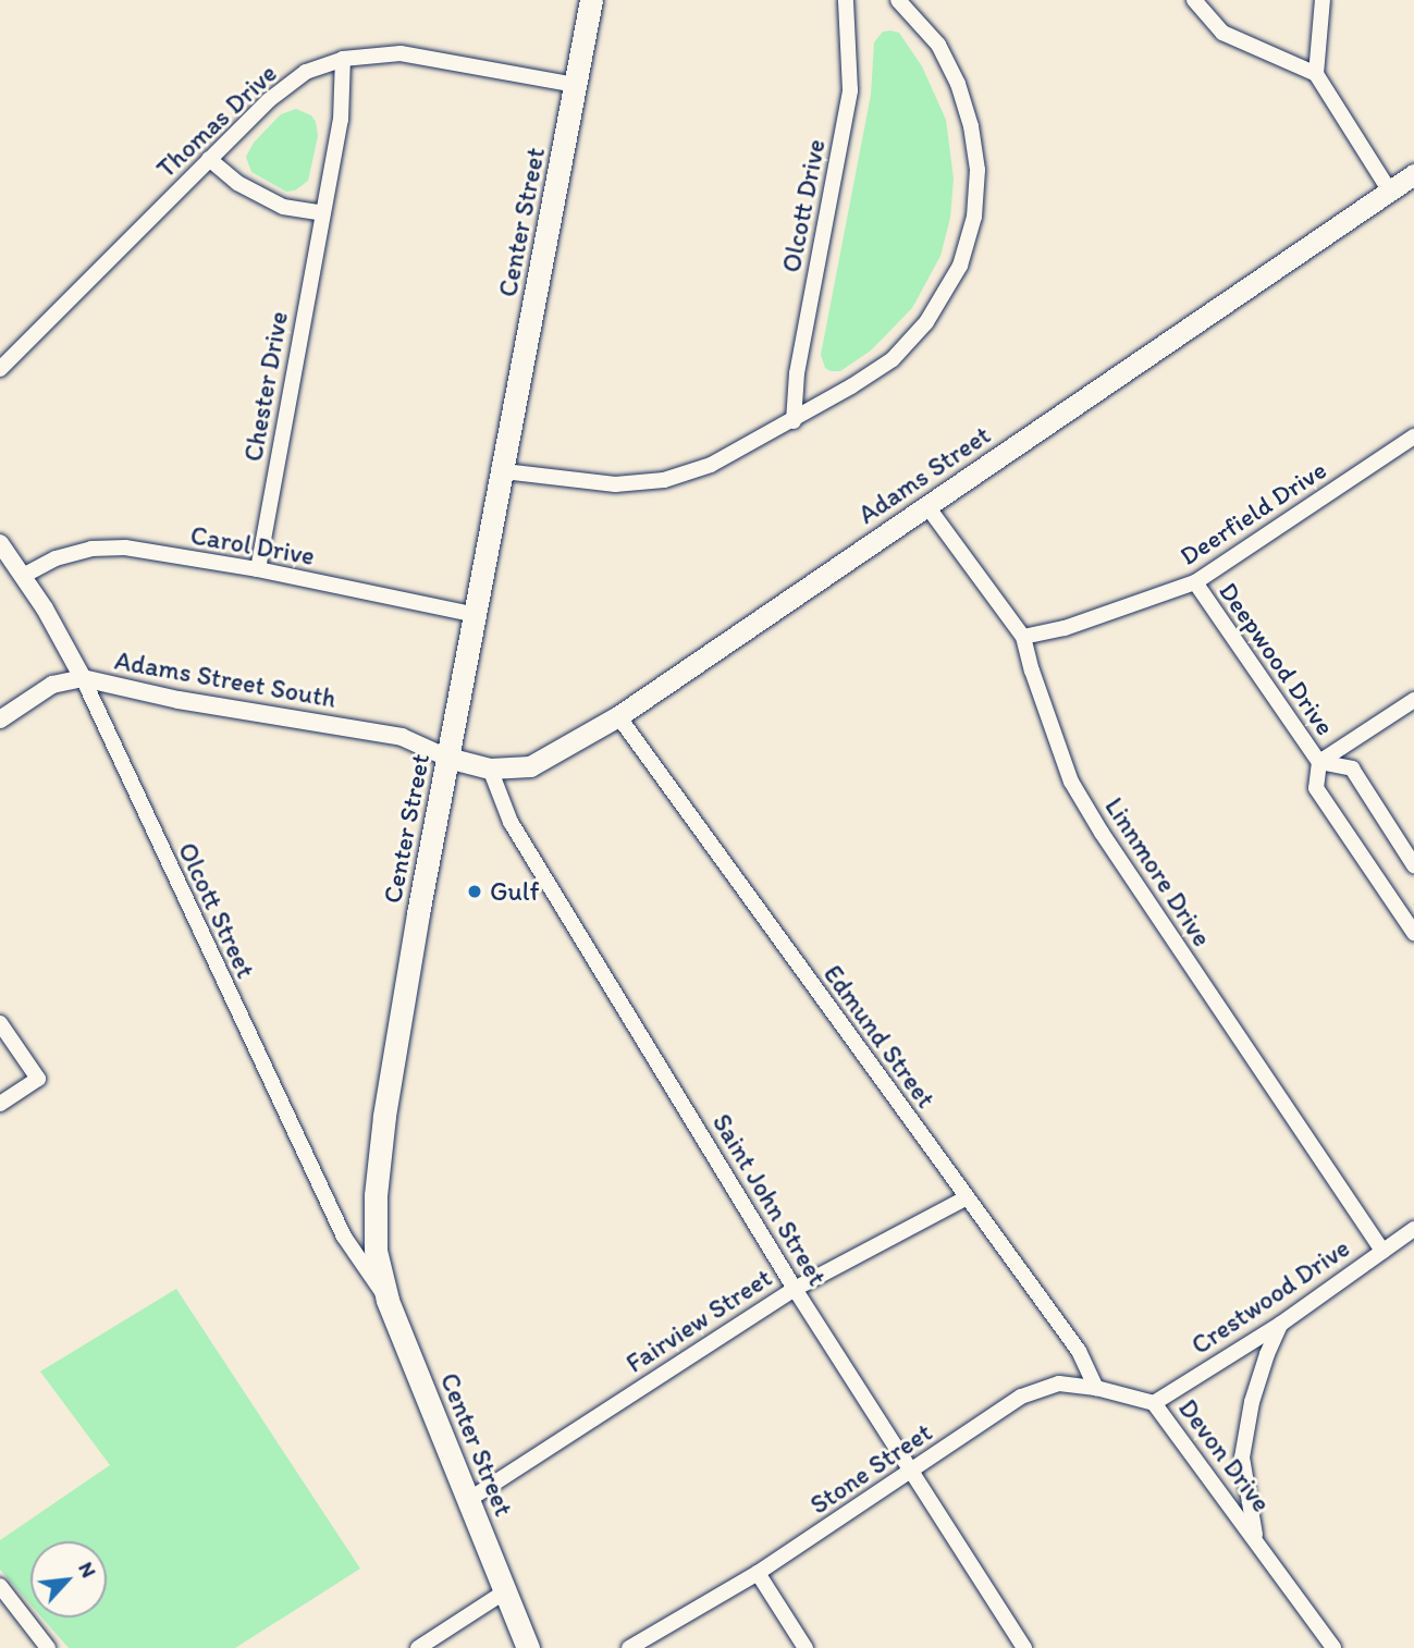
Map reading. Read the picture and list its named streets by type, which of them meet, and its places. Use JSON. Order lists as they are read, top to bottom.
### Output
{
  "streets": {
    "main road": ["Center Street", "Adams Street"],
    "street": [
      "Thomas Drive",
      "Olcott Drive",
      "Chester Drive",
      "Deerfield Drive",
      "Carol Drive",
      "Deepwood Drive",
      "Adams Street South",
      "Linnmore Drive",
      "Olcott Street",
      "Edmund Street",
      "Saint John Street",
      "Crestwood Drive",
      "Fairview Street",
      "Devon Drive",
      "Stone Street"
    ]
  },
  "crossings": [
    ["Thomas Drive", "Center Street"],
    ["Thomas Drive", "Chester Drive"],
    ["Center Street", "Adams Street"],
    ["Center Street", "Carol Drive"],
    ["Center Street", "Adams Street South"],
    ["Center Street", "Olcott Street"],
    ["Center Street", "Fairview Street"],
    ["Chester Drive", "Carol Drive"],
    ["Adams Street", "Adams Street South"],
    ["Adams Street", "Linnmore Drive"],
    ["Adams Street", "Edmund Street"],
    ["Adams Street", "Saint John Street"],
    ["Deerfield Drive", "Deepwood Drive"],
    ["Deerfield Drive", "Linnmore Drive"],
    ["Carol Drive", "Olcott Street"],
    ["Adams Street South", "Olcott Street"],
    ["Linnmore Drive", "Crestwood Drive"],
    ["Edmund Street", "Fairview Street"],
    ["Edmund Street", "Stone Street"],
    ["Saint John Street", "Fairview Street"],
    ["Saint John Street", "Stone Street"],
    ["Crestwood Drive", "Devon Drive"],
    ["Crestwood Drive", "Stone Street"],
    ["Devon Drive", "Stone Street"]
  ],
  "places": ["Gulf"],
  "north": "top right"
}
